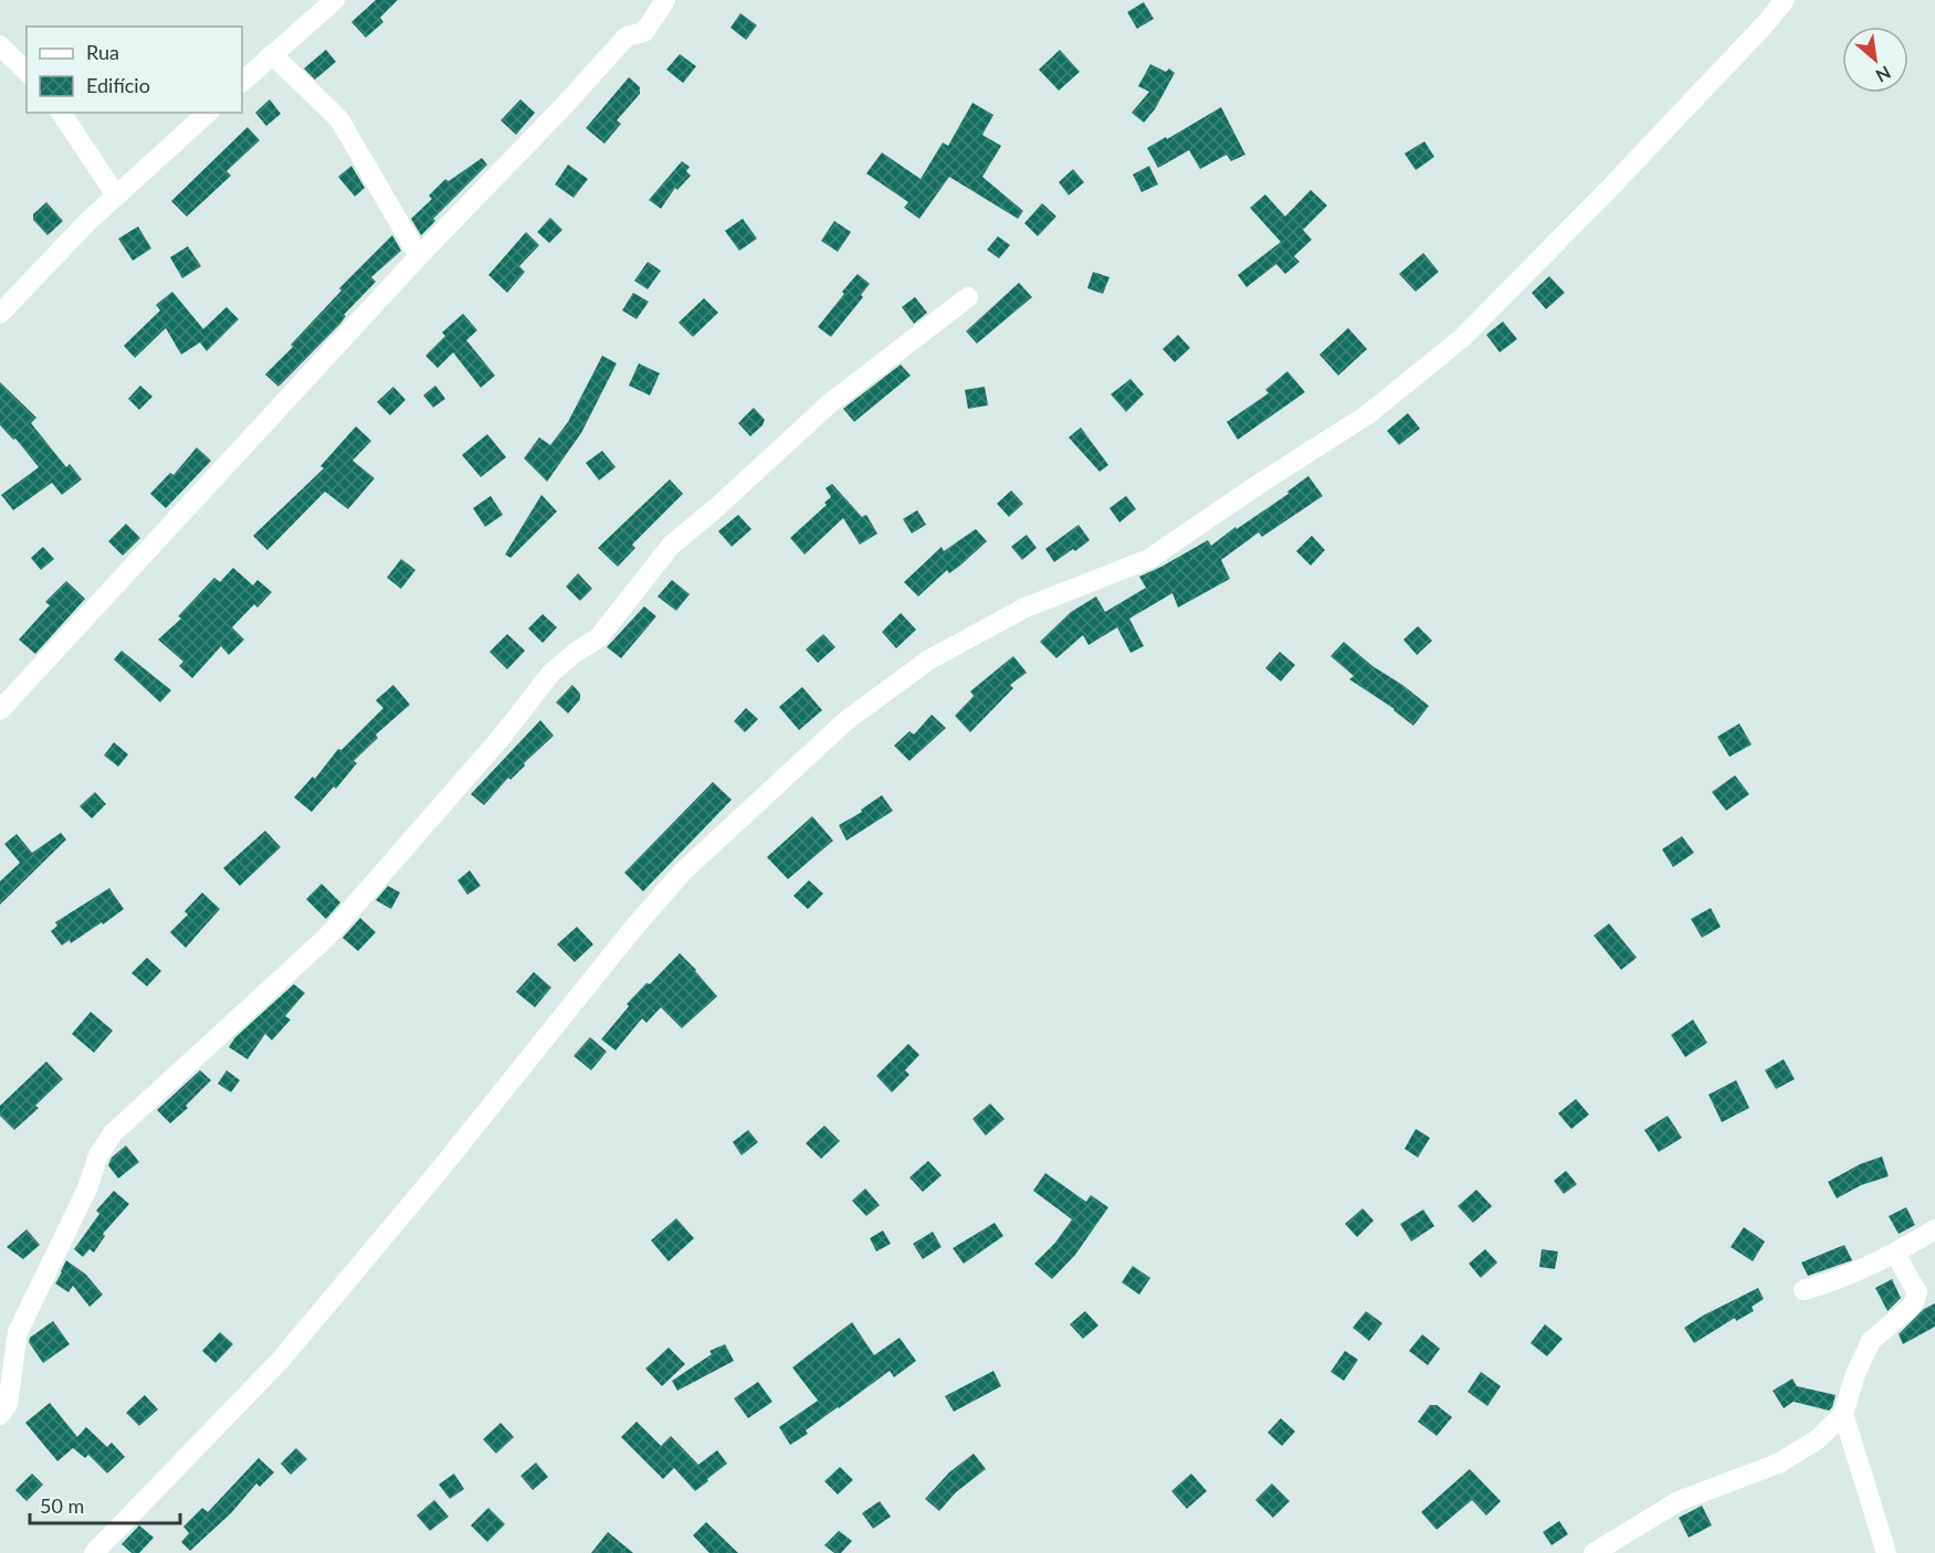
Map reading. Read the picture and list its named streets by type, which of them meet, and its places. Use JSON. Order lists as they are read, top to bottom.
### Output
{
  "legend": ["Rua", "Edifício"],
  "scale_bar": "50 m",
  "north": "bottom right"
}
